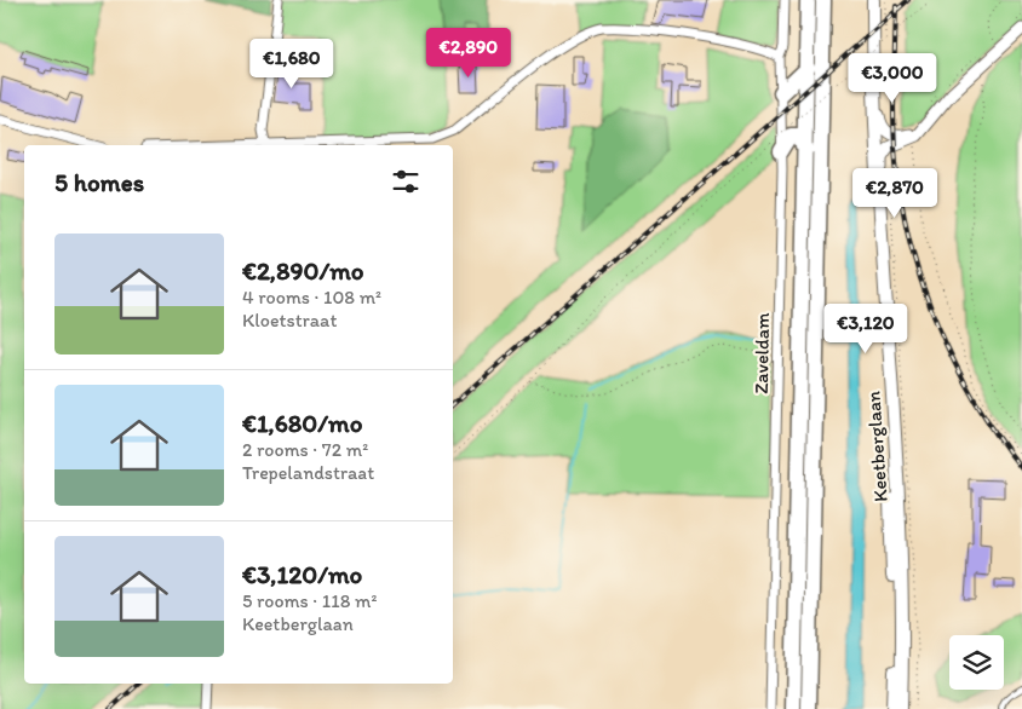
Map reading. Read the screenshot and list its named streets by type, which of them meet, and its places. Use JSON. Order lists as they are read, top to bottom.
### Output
{
  "streets": {
    "main road": ["Keetberglaan"],
    "street": ["Zaveldam"]
  },
  "page": {
    "price": [
      "€2,890",
      "€1,680",
      "€3,000",
      "€2,870",
      "€3,120"
    ],
    "heading": "5 homes",
    "list": [
      {
        "name": "€2,890/mo",
        "note": "4 rooms · 108 m² · Kloetstraat"
      },
      {
        "name": "€1,680/mo",
        "note": "2 rooms · 72 m² · Trepelandstraat"
      },
      {
        "name": "€3,120/mo",
        "note": "5 rooms · 118 m² · Keetberglaan"
      }
    ]
  }
}
